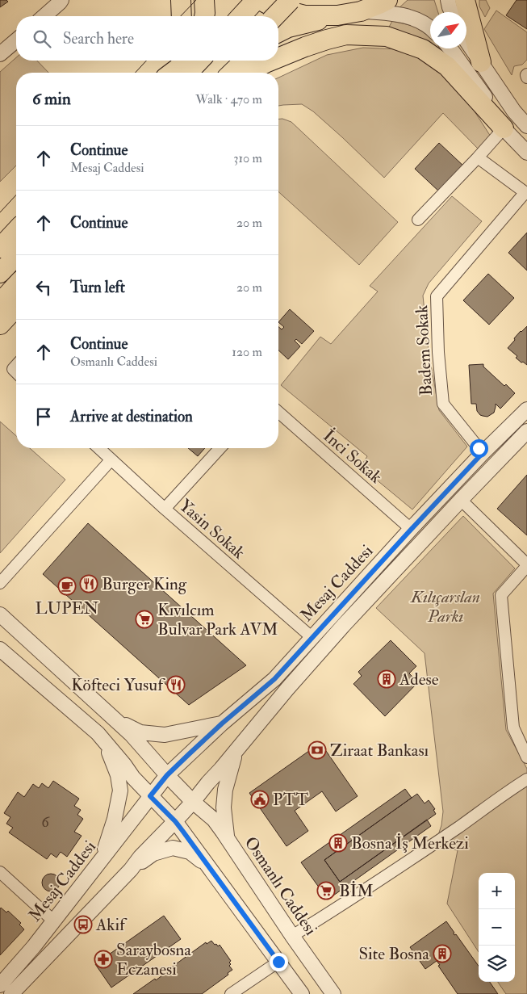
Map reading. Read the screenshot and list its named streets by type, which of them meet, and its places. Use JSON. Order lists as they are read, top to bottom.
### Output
{
  "streets": {
    "street": [
      "Badem Sokak",
      "İnci Sokak",
      "Yasin Sokak",
      "Mesaj Caddesi",
      "Osmanlı Caddesi"
    ]
  },
  "crossings": [
    ["Badem Sokak", "Mesaj Caddesi"],
    ["İnci Sokak", "Mesaj Caddesi"],
    ["Yasin Sokak", "Mesaj Caddesi"],
    ["Mesaj Caddesi", "Osmanlı Caddesi"]
  ],
  "parks": ["Kılıçarslan Parkı"],
  "places": {
    "restaurant": ["Burger King", "Köfteci Yusuf"],
    "cafe": ["LUPEN"],
    "supermarket": ["Kıvılcım Bulvar Park AVM", "BİM"],
    "building": ["Adese", "Bosna İş Merkezi", "Site Bosna"],
    "bank": ["Ziraat Bankası"],
    "public building": ["PTT"],
    "bus stop": ["Akif"],
    "pharmacy": ["Saraybosna Eczanesi"]
  },
  "house_numbers": ["6"],
  "north": "top right",
  "page": {
    "search": "Search here",
    "heading": ["6 min", "Walk · 470 m"],
    "list": [
      ["Continue", "Mesaj Caddesi", "310 m"],
      ["Continue", "20 m"],
      ["Turn left", "20 m"],
      ["Continue", "Osmanlı Caddesi", "120 m"],
      "Arrive at destination"
    ],
    "map_buttons": ["+", "−"]
  }
}
